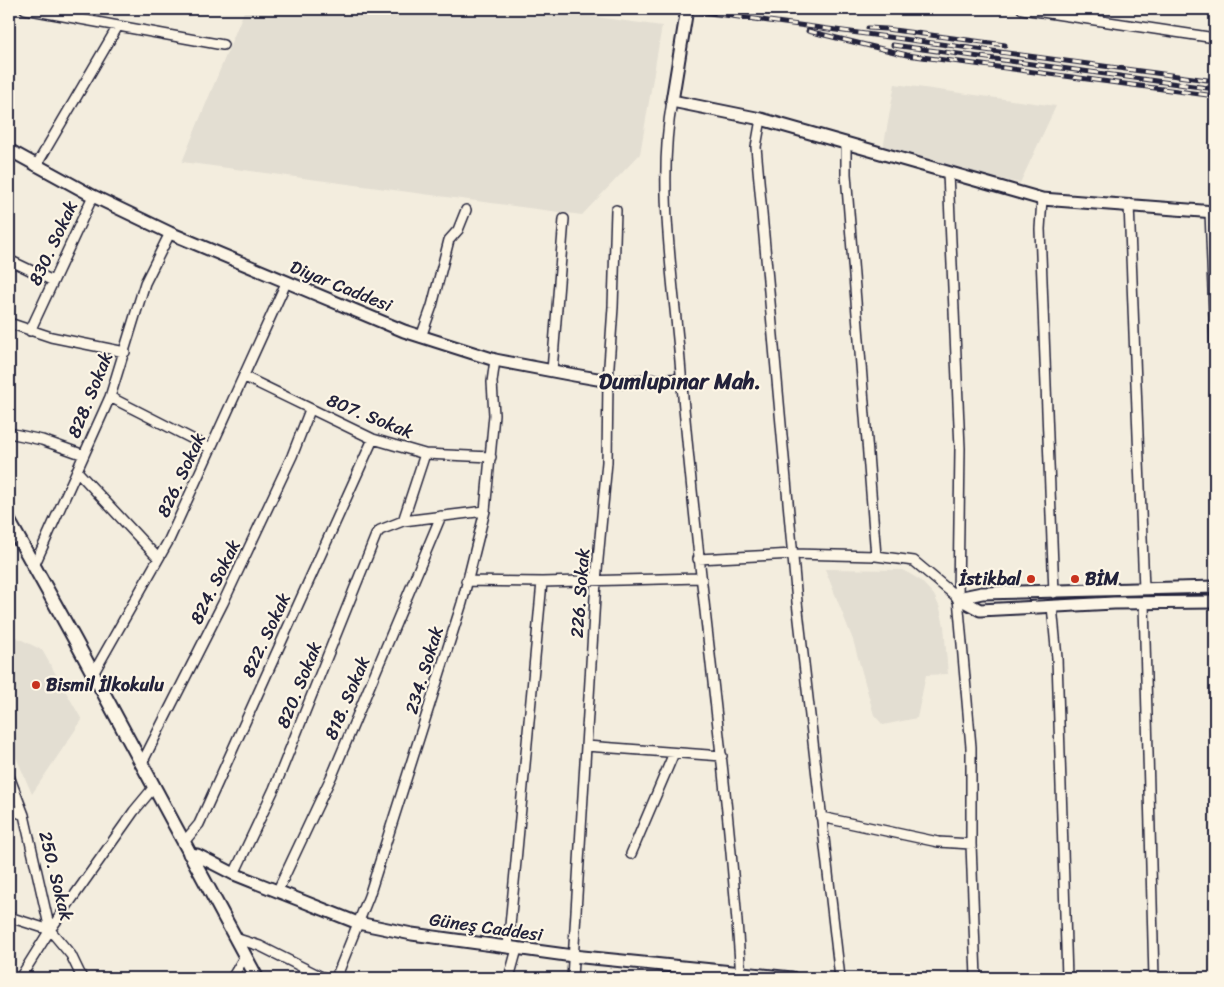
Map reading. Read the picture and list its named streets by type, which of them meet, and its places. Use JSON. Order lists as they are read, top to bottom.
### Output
{
  "streets": {
    "street": [
      "830. Sokak",
      "Diyar Caddesi",
      "828. Sokak",
      "807. Sokak",
      "826. Sokak",
      "824. Sokak",
      "226. Sokak",
      "822. Sokak",
      "234. Sokak",
      "820. Sokak",
      "818. Sokak",
      "250. Sokak",
      "Güneş Caddesi"
    ]
  },
  "crossings": [
    ["830. Sokak", "Diyar Caddesi"],
    ["Diyar Caddesi", "828. Sokak"],
    ["Diyar Caddesi", "826. Sokak"],
    ["Diyar Caddesi", "226. Sokak"],
    ["Diyar Caddesi", "234. Sokak"],
    ["807. Sokak", "826. Sokak"],
    ["807. Sokak", "824. Sokak"],
    ["807. Sokak", "822. Sokak"],
    ["807. Sokak", "234. Sokak"],
    ["226. Sokak", "Güneş Caddesi"],
    ["234. Sokak", "820. Sokak"],
    ["234. Sokak", "Güneş Caddesi"],
    ["820. Sokak", "818. Sokak"],
    ["820. Sokak", "Güneş Caddesi"],
    ["818. Sokak", "Güneş Caddesi"]
  ],
  "districts": ["Dumlupınar Mah."],
  "places": ["İstikbal", "BİM", "Bismil İlkokulu"]
}
